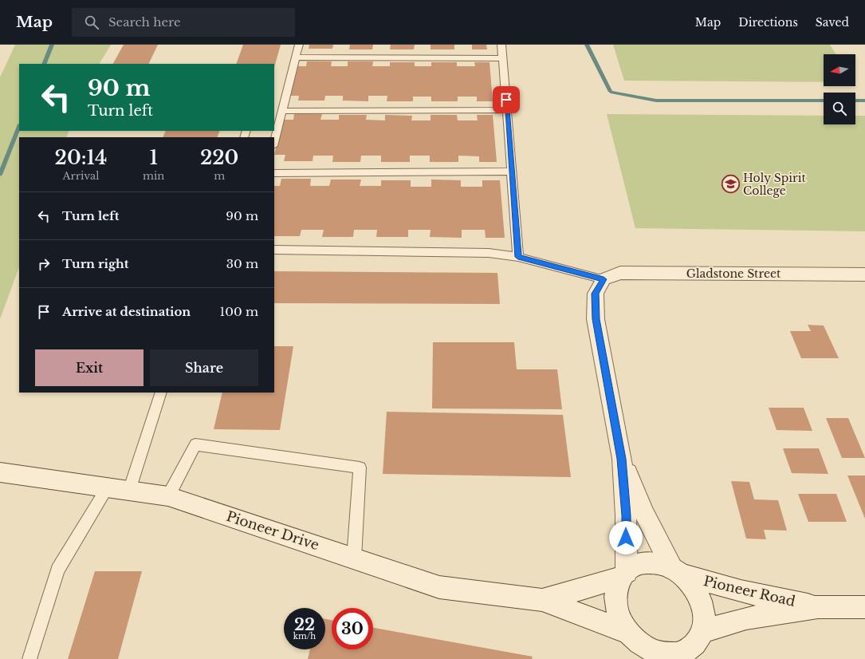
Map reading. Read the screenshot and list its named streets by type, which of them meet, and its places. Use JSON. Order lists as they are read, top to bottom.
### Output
{
  "streets": {
    "main road": ["Gladstone Street", "Pioneer Drive", "Pioneer Road"]
  },
  "crossings": [
    ["Pioneer Drive", "Pioneer Road"]
  ],
  "places": {
    "school or university": ["Holy Spirit College"]
  },
  "north": "left",
  "page": {
    "header": "Map",
    "search": "Search here",
    "nav": ["Map", "Directions", "Saved"],
    "turn": ["90 m", "Turn left"],
    "eta": [
      "20:14",
      "Arrival",
      "1",
      "min",
      "220",
      "m"
    ],
    "list": [
      {
        "name": "Turn left",
        "value": "90 m"
      },
      {
        "name": "Turn right",
        "value": "30 m"
      },
      {
        "name": "Arrive at destination",
        "value": "100 m"
      }
    ],
    "buttons": ["Exit", "Share"],
    "speed": "22 km/h",
    "limit": "30"
  }
}
